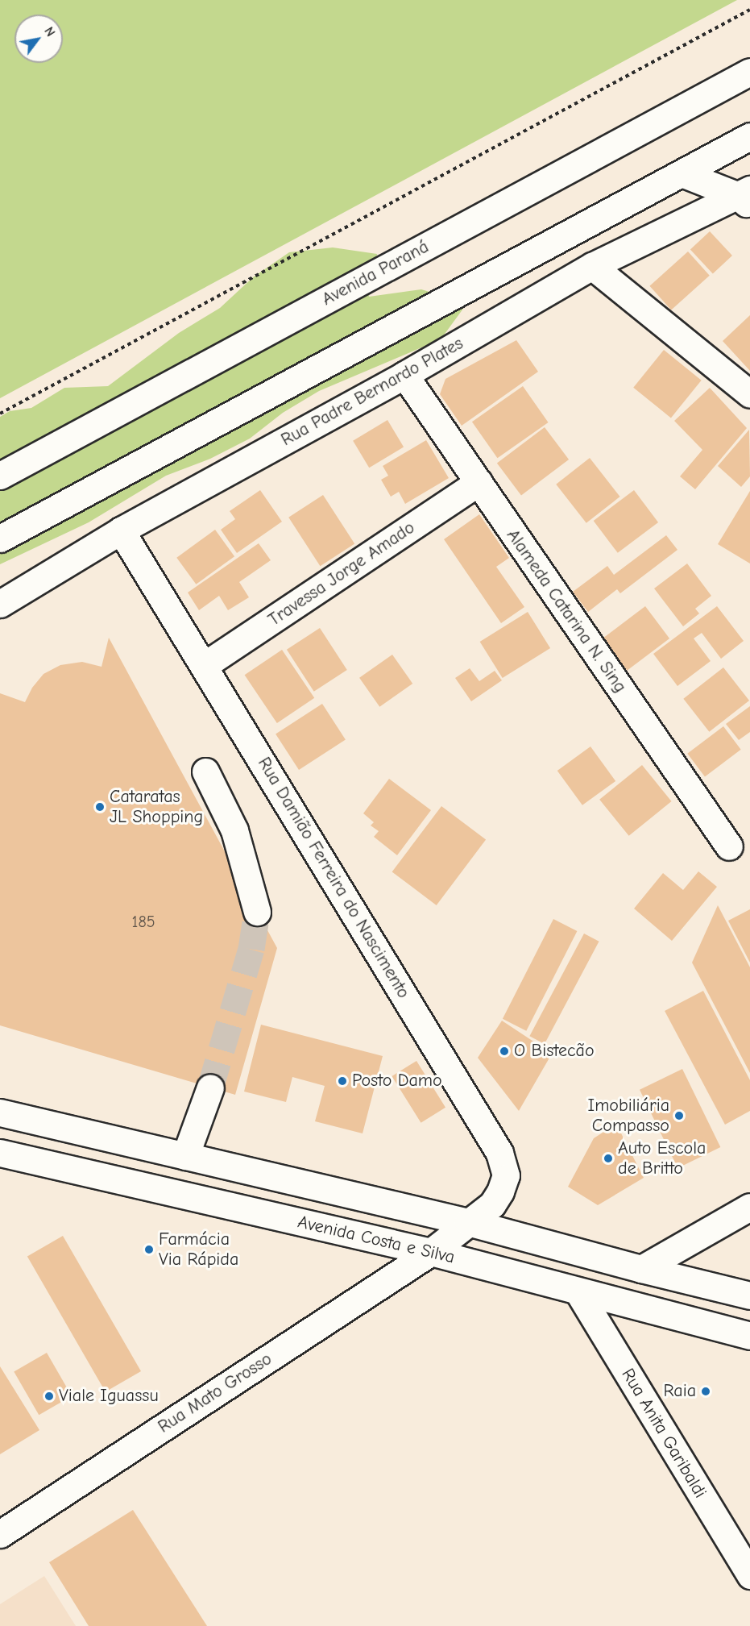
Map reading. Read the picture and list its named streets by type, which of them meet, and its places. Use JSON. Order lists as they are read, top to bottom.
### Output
{
  "streets": {
    "street": [
      "Avenida Paraná",
      "Rua Padre Bernardo Plates",
      "Travessa Jorge Amado",
      "Alameda Catarina N. Sing",
      "Rua Damião Ferreira do Nascimento",
      "Avenida Costa e Silva",
      "Rua Mato Grosso",
      "Rua Anita Garibaldi"
    ]
  },
  "crossings": [
    ["Rua Padre Bernardo Plates", "Alameda Catarina N. Sing"],
    ["Rua Padre Bernardo Plates", "Rua Damião Ferreira do Nascimento"],
    ["Travessa Jorge Amado", "Alameda Catarina N. Sing"],
    ["Travessa Jorge Amado", "Rua Damião Ferreira do Nascimento"],
    ["Rua Damião Ferreira do Nascimento", "Avenida Costa e Silva"],
    ["Rua Damião Ferreira do Nascimento", "Rua Mato Grosso"],
    ["Avenida Costa e Silva", "Rua Mato Grosso"],
    ["Avenida Costa e Silva", "Rua Anita Garibaldi"]
  ],
  "places": [
    "Cataratas JL Shopping",
    "O Bistecão",
    "Posto Damo",
    "Imobiliária Compasso",
    "Auto Escola de Britto",
    "Farmácia Via Rápida",
    "Raia",
    "Viale Iguassu"
  ],
  "house_numbers": ["185"],
  "north": "top right"
}
